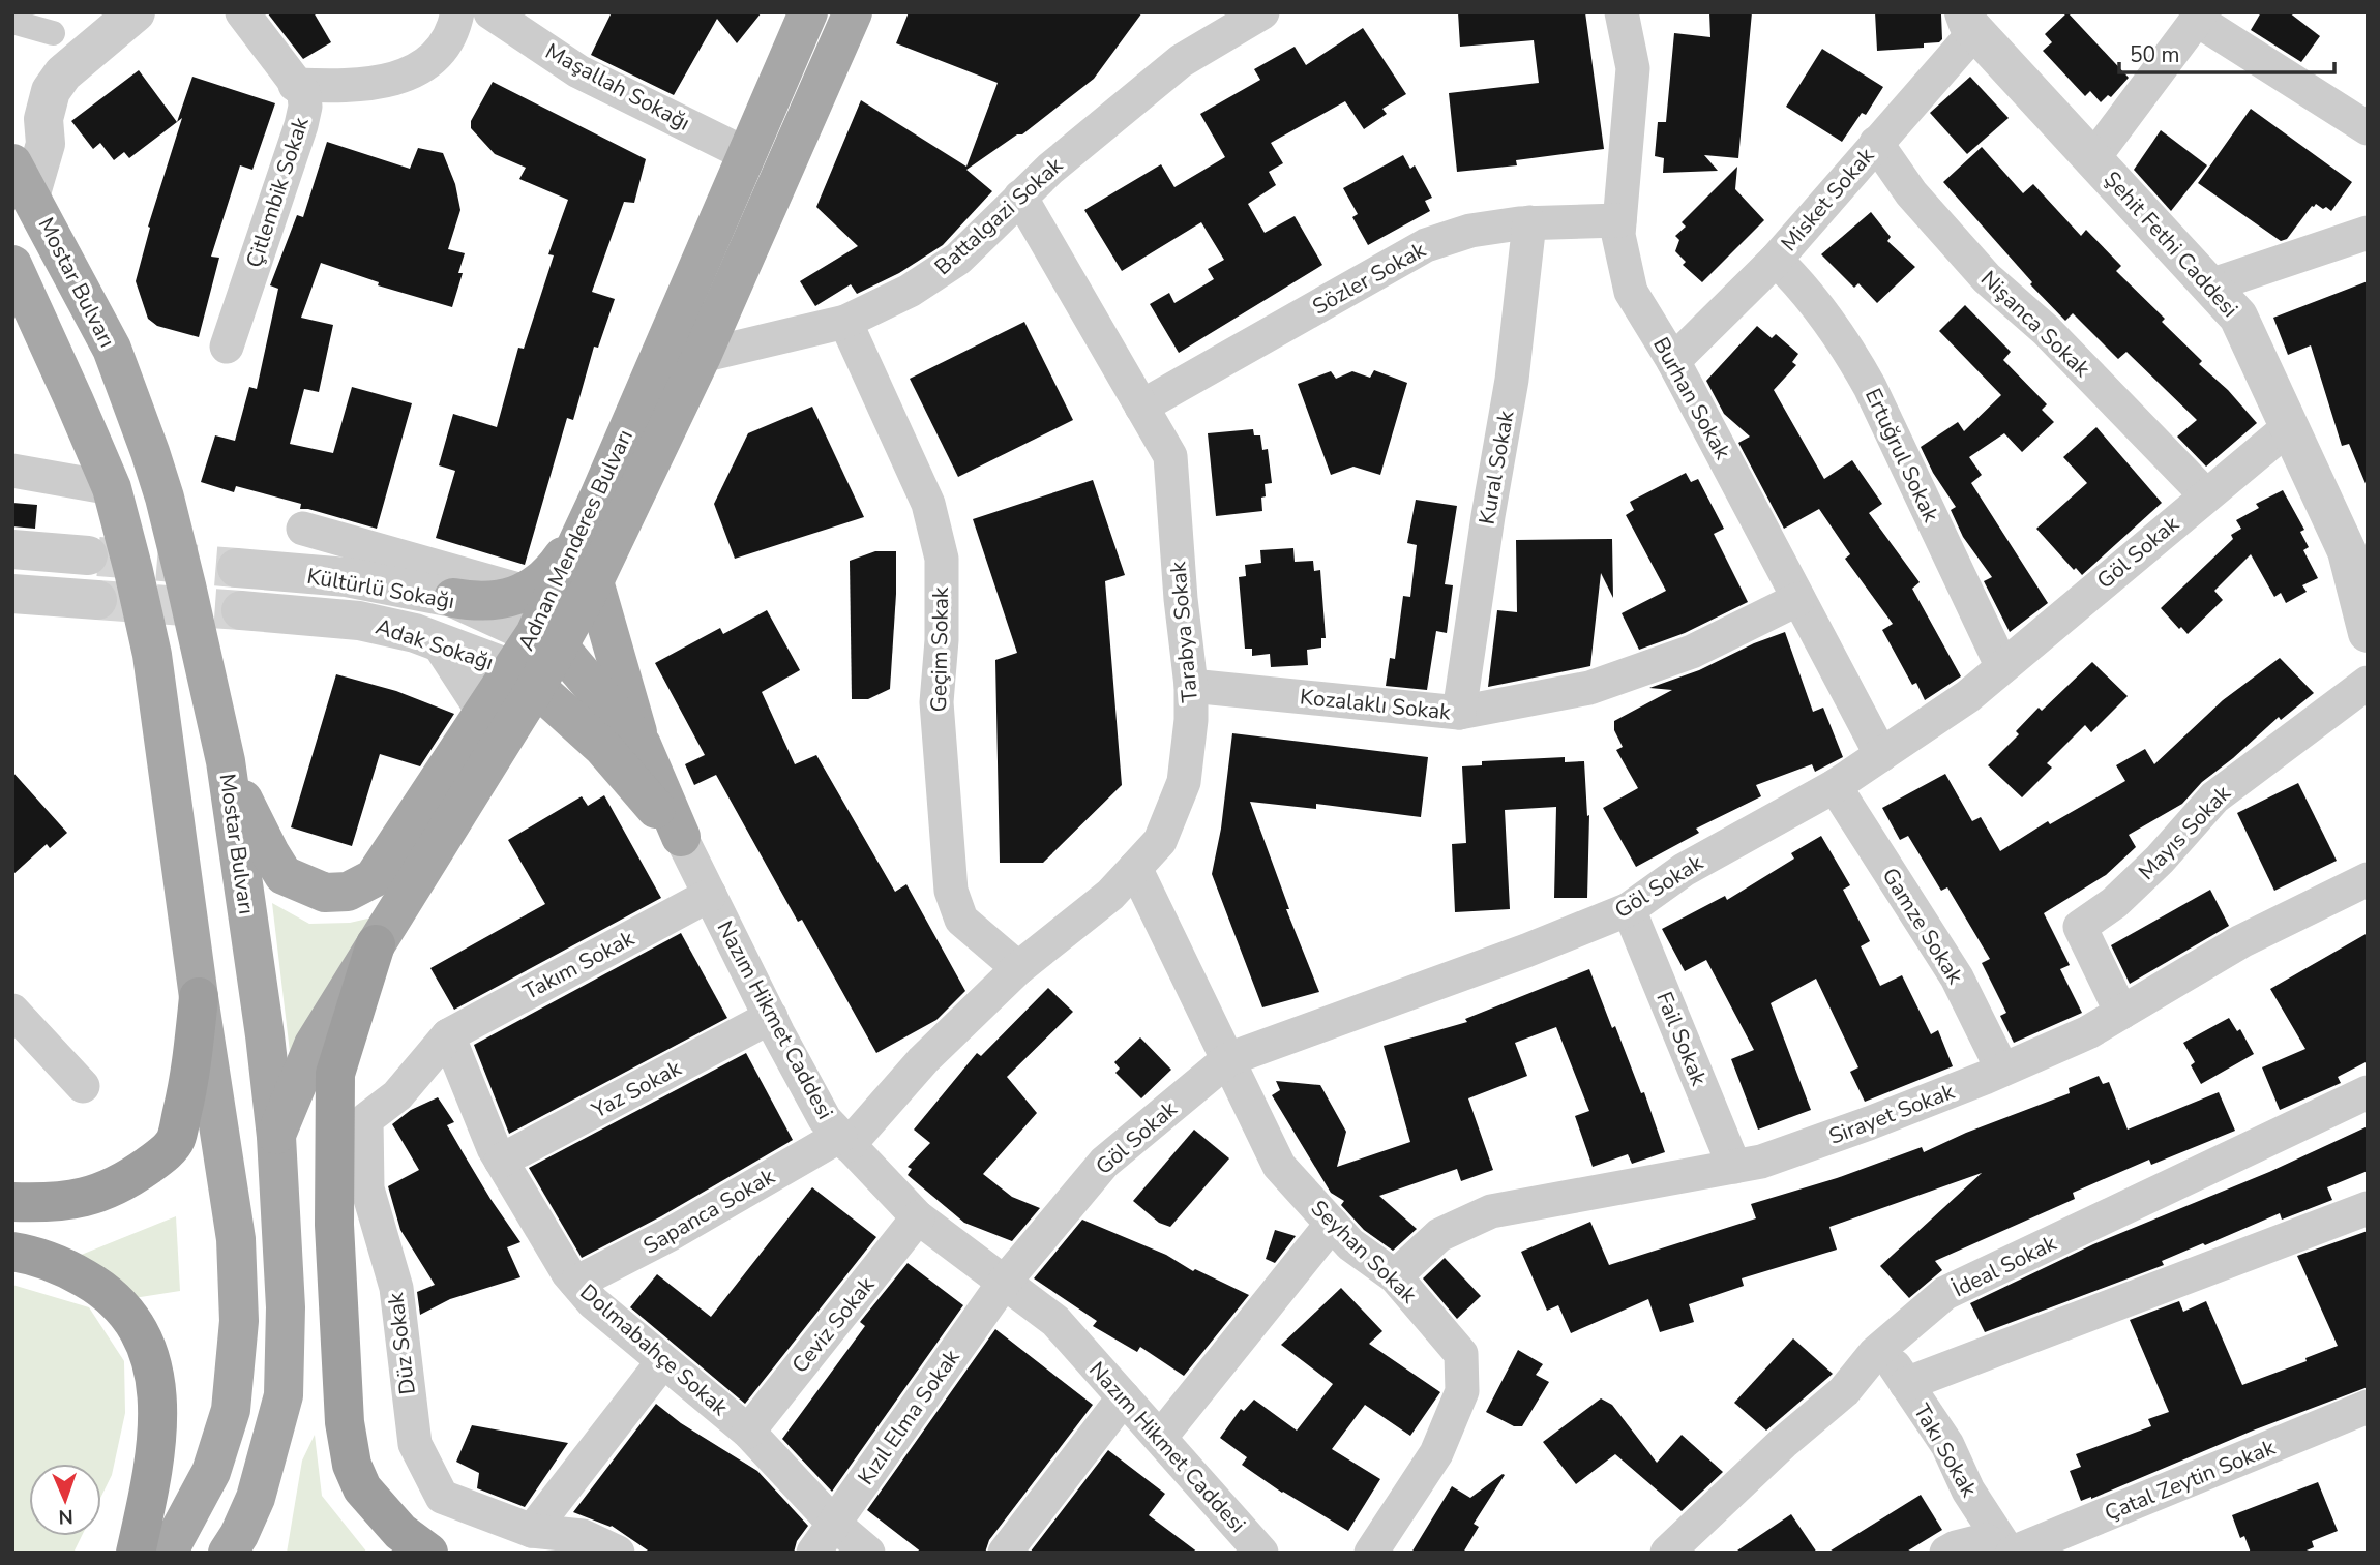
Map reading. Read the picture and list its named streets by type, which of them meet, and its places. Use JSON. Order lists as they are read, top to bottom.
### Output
{
  "streets": {
    "main road": ["Mostar Bulvarı", "Adnan Menderes Bulvarı"],
    "street": [
      "Maşallah Sokağı",
      "Çitlembik Sokak",
      "Misket Sokak",
      "Battalgazi Sokak",
      "Şehit Fethi Caddesi",
      "Sözler Sokak",
      "Nişanca Sokak",
      "Burhan Sokak",
      "Ertuğrul Sokak",
      "Kural Sokak",
      "Göl Sokak",
      "Kültürlü Sokağı",
      "Tarabya Sokak",
      "Adak Sokağı",
      "Geçim Sokak",
      "Kozalaklı Sokak",
      "Mayıs Sokak",
      "Gamze Sokak",
      "Takım Sokak",
      "Nazım Hikmet Caddesi",
      "Fail Sokak",
      "Yaz Sokak",
      "Sirayet Sokak",
      "Sapanca Sokak",
      "Seyhan Sokak",
      "İdeal Sokak",
      "Ceviz Sokak",
      "Düz Sokak",
      "Dolmabahçe Sokak",
      "Kızıl Elma Sokak",
      "Takı Sokak",
      "Çatal Zeytin Sokak"
    ]
  },
  "crossings": [
    ["Maşallah Sokağı", "Adnan Menderes Bulvarı"],
    ["Misket Sokak", "Şehit Fethi Caddesi"],
    ["Misket Sokak", "Nişanca Sokak"],
    ["Misket Sokak", "Burhan Sokak"],
    ["Misket Sokak", "Ertuğrul Sokak"],
    ["Battalgazi Sokak", "Adnan Menderes Bulvarı"],
    ["Battalgazi Sokak", "Tarabya Sokak"],
    ["Battalgazi Sokak", "Geçim Sokak"],
    ["Şehit Fethi Caddesi", "Göl Sokak"],
    ["Sözler Sokak", "Burhan Sokak"],
    ["Sözler Sokak", "Kural Sokak"],
    ["Sözler Sokak", "Tarabya Sokak"],
    ["Mostar Bulvarı", "Adnan Menderes Bulvarı"],
    ["Nişanca Sokak", "Göl Sokak"],
    ["Burhan Sokak", "Göl Sokak"],
    ["Burhan Sokak", "Kozalaklı Sokak"],
    ["Ertuğrul Sokak", "Göl Sokak"],
    ["Kural Sokak", "Kozalaklı Sokak"],
    ["Adnan Menderes Bulvarı", "Kültürlü Sokağı"],
    ["Adnan Menderes Bulvarı", "Adak Sokağı"],
    ["Göl Sokak", "Gamze Sokak"],
    ["Göl Sokak", "Nazım Hikmet Caddesi"],
    ["Göl Sokak", "Fail Sokak"],
    ["Göl Sokak", "Seyhan Sokak"],
    ["Göl Sokak", "Kızıl Elma Sokak"],
    ["Tarabya Sokak", "Geçim Sokak"],
    ["Tarabya Sokak", "Kozalaklı Sokak"],
    ["Tarabya Sokak", "Nazım Hikmet Caddesi"],
    ["Tarabya Sokak", "Sapanca Sokak"],
    ["Tarabya Sokak", "Seyhan Sokak"],
    ["Mayıs Sokak", "Sirayet Sokak"],
    ["Gamze Sokak", "Sirayet Sokak"],
    ["Takım Sokak", "Nazım Hikmet Caddesi"],
    ["Takım Sokak", "Düz Sokak"],
    ["Takım Sokak", "Dolmabahçe Sokak"],
    ["Nazım Hikmet Caddesi", "Yaz Sokak"],
    ["Nazım Hikmet Caddesi", "Sapanca Sokak"],
    ["Nazım Hikmet Caddesi", "Ceviz Sokak"],
    ["Nazım Hikmet Caddesi", "Kızıl Elma Sokak"],
    ["Fail Sokak", "Sirayet Sokak"],
    ["Yaz Sokak", "Dolmabahçe Sokak"],
    ["Sirayet Sokak", "Seyhan Sokak"],
    ["Sapanca Sokak", "Dolmabahçe Sokak"],
    ["İdeal Sokak", "Takı Sokak"],
    ["Ceviz Sokak", "Dolmabahçe Sokak"],
    ["Düz Sokak", "Dolmabahçe Sokak"],
    ["Dolmabahçe Sokak", "Kızıl Elma Sokak"],
    ["Takı Sokak", "Çatal Zeytin Sokak"]
  ],
  "scale_bar": "50 m",
  "north": "bottom"
}
